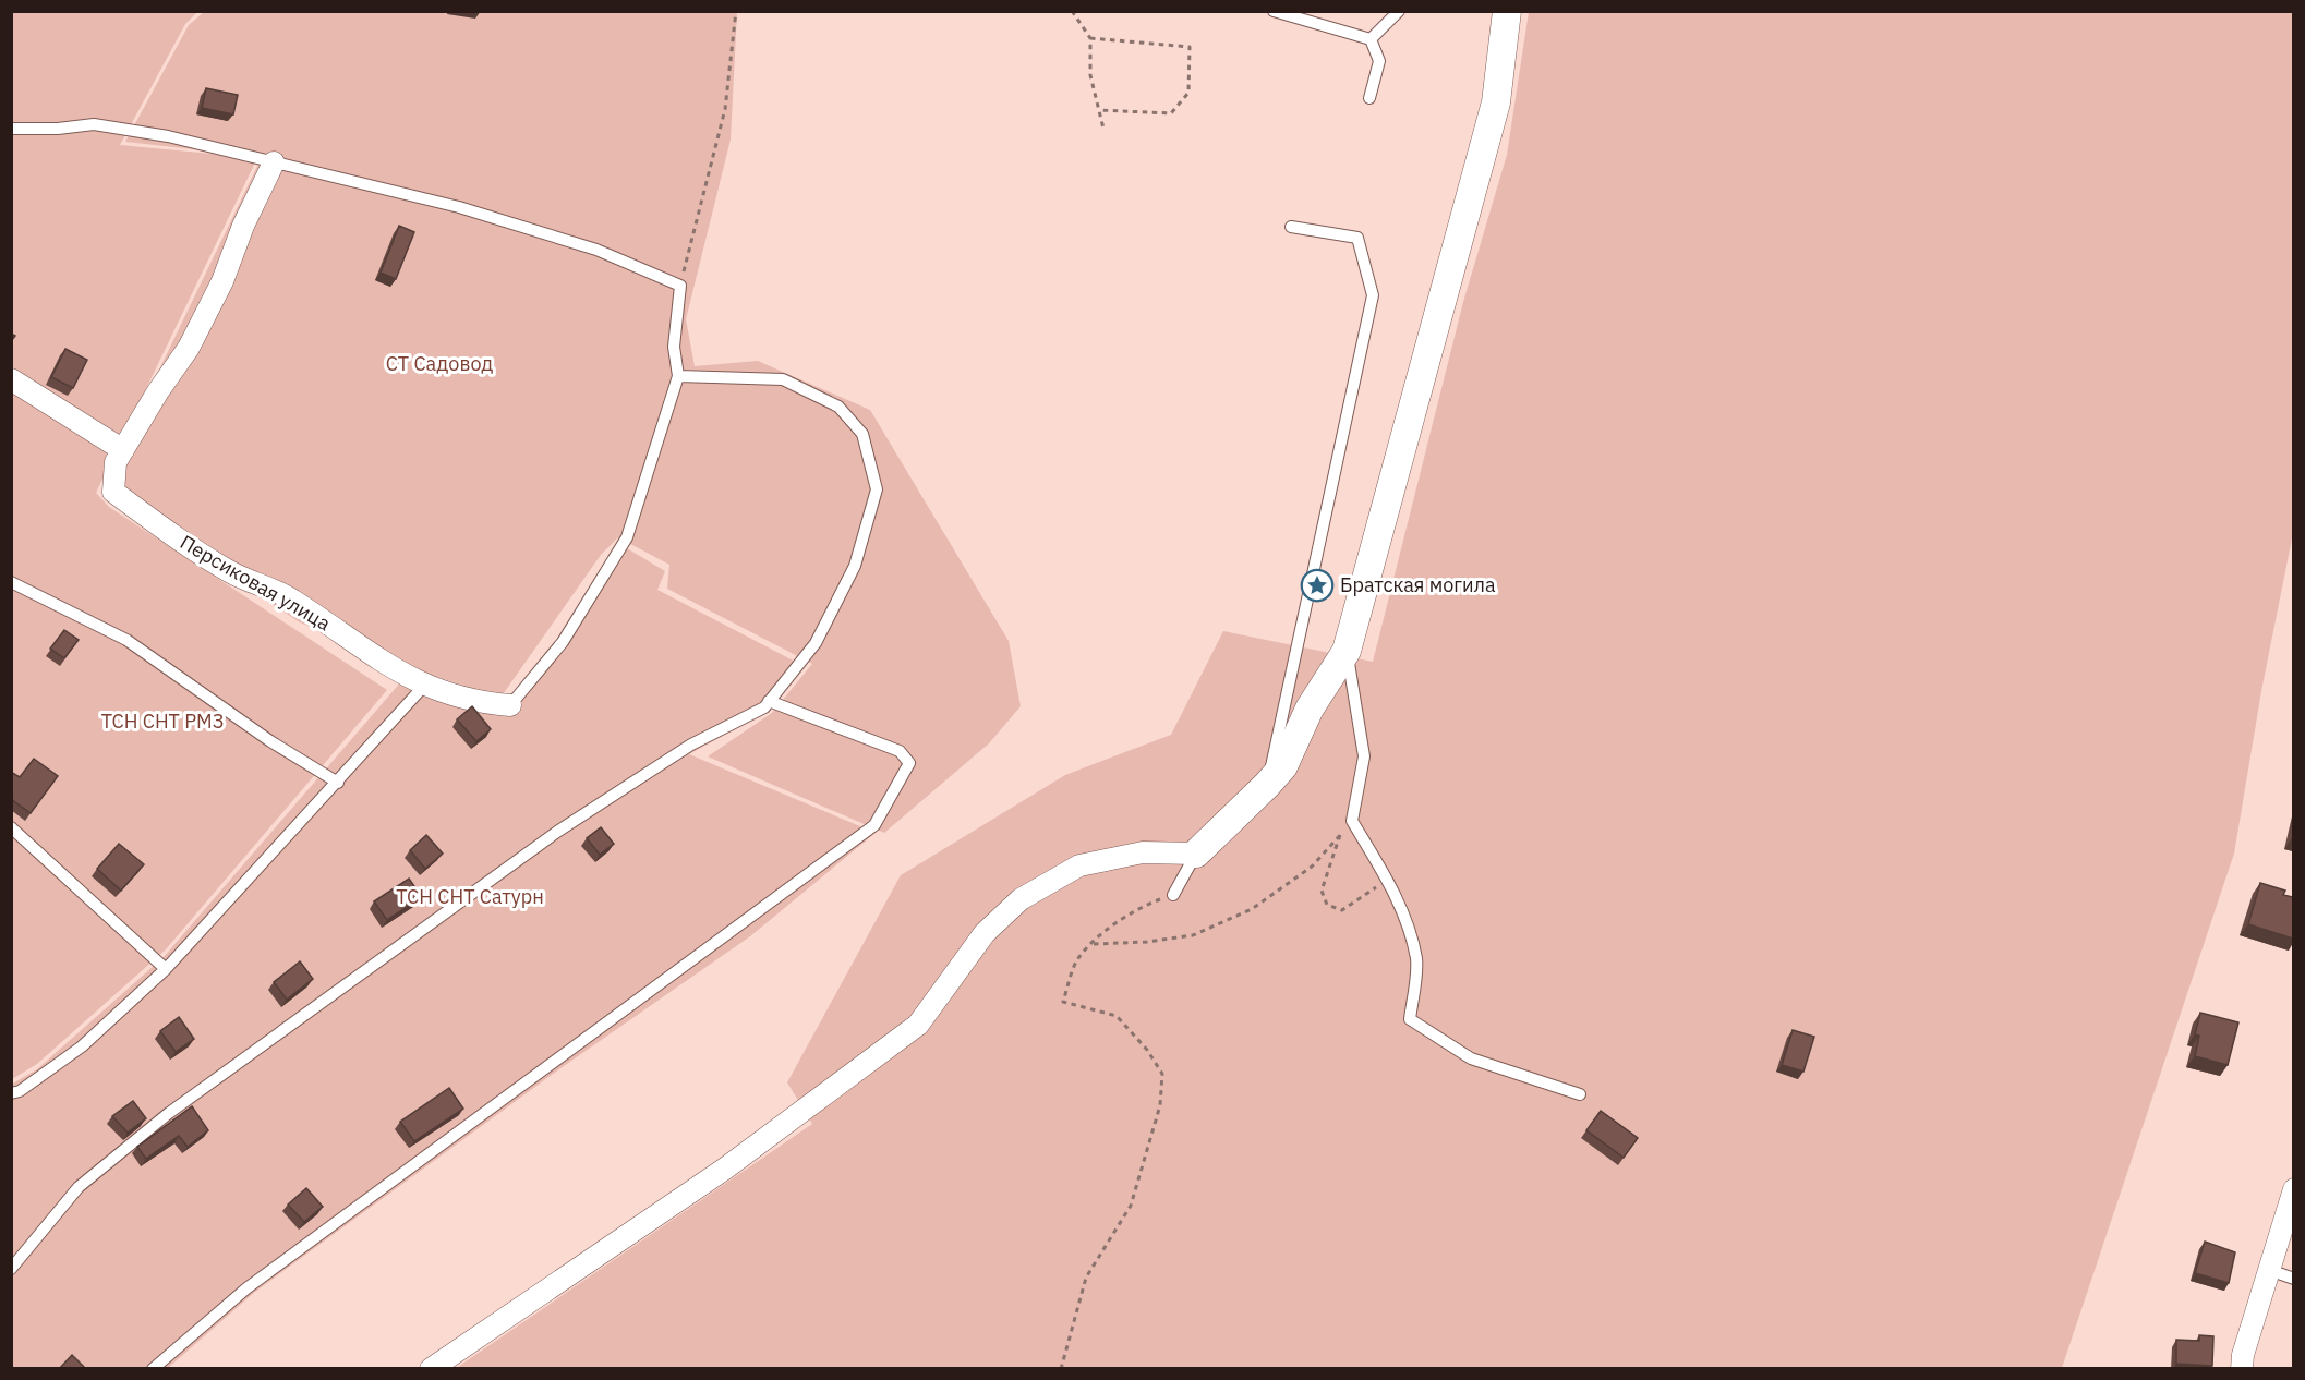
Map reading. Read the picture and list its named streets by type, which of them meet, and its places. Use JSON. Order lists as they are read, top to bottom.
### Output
{
  "streets": {
    "street": ["Персиковая улица"]
  },
  "parks": ["СТ Садовод", "ТСН СНТ РМЗ", "ТСН СНТ Сатурн"],
  "places": {
    "place": ["Братская могила"]
  }
}
